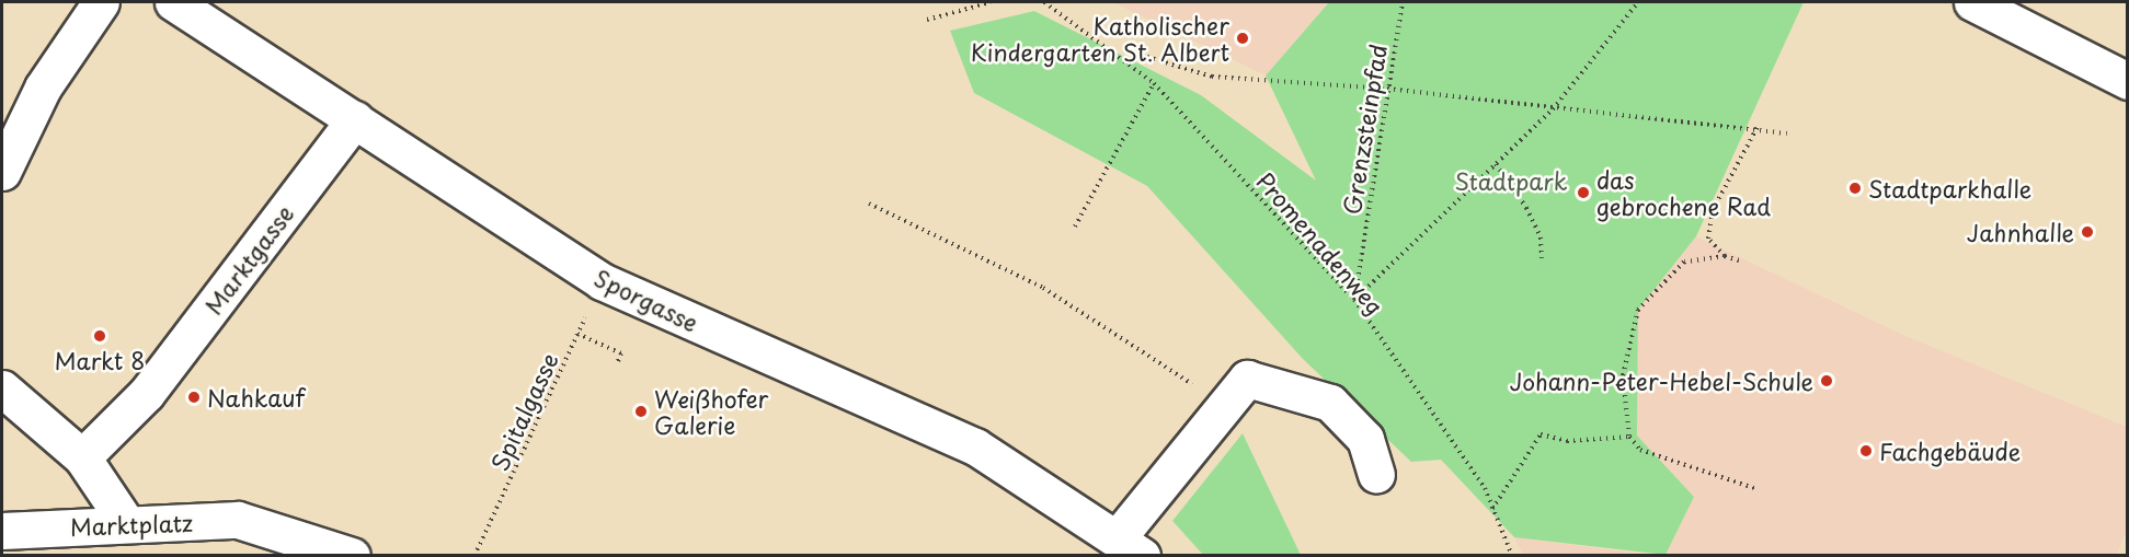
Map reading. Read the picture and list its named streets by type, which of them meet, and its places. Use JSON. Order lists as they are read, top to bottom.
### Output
{
  "streets": {
    "street": ["Marktgasse", "Sporgasse", "Marktplatz"],
    "path": ["Grenzsteinpfad", "Promenadenweg", "Spitalgasse"]
  },
  "crossings": [
    ["Grenzsteinpfad", "Promenadenweg"],
    ["Marktgasse", "Sporgasse"],
    ["Sporgasse", "Spitalgasse"]
  ],
  "parks": ["Stadtpark"],
  "places": [
    "Katholischer Kindergarten St. Albert",
    "Stadtparkhalle",
    "das gebrochene Rad",
    "Jahnhalle",
    "Markt 8",
    "Johann-Peter-Hebel-Schule",
    "Nahkauf",
    "Weißhofer Galerie",
    "Fachgebäude"
  ]
}
